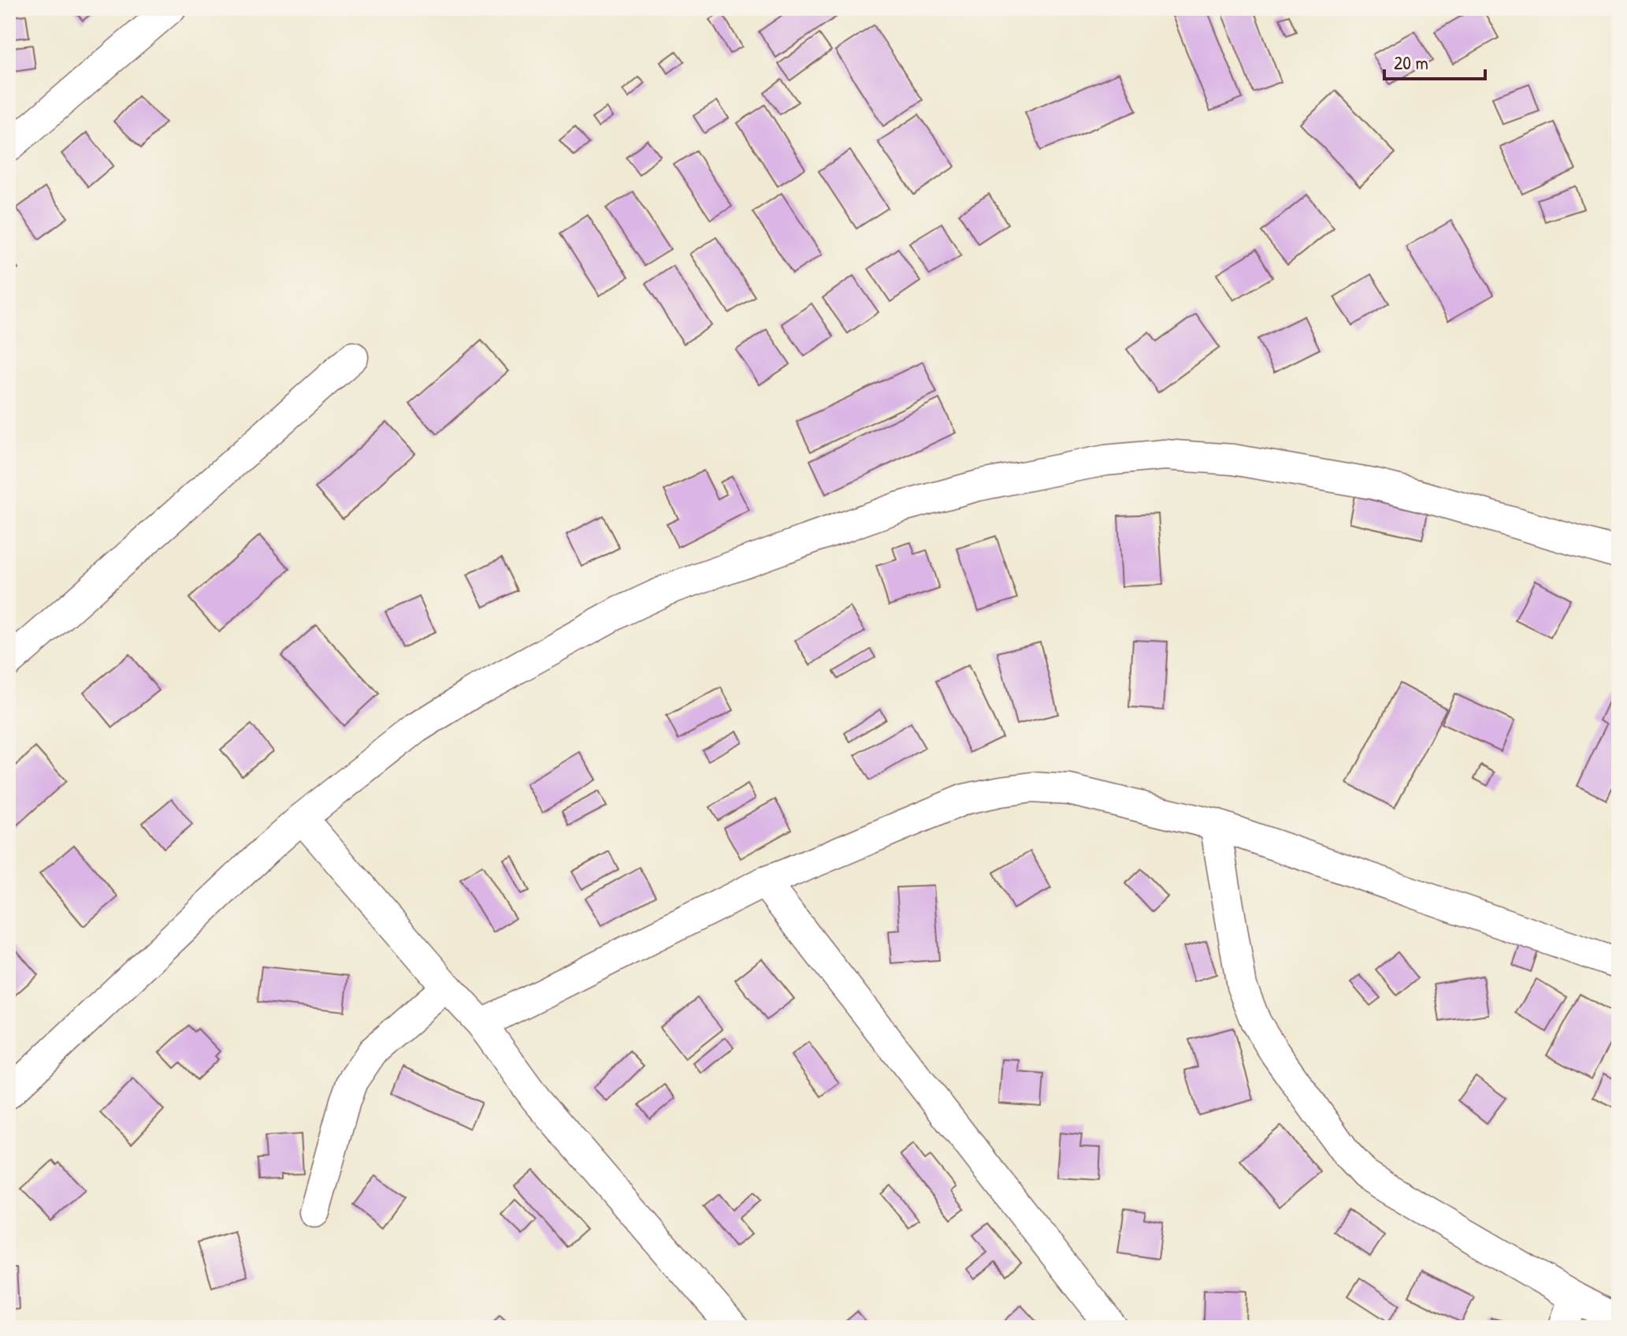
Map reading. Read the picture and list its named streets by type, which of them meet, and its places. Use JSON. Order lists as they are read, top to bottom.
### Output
{
  "scale_bar": "20 m"
}
